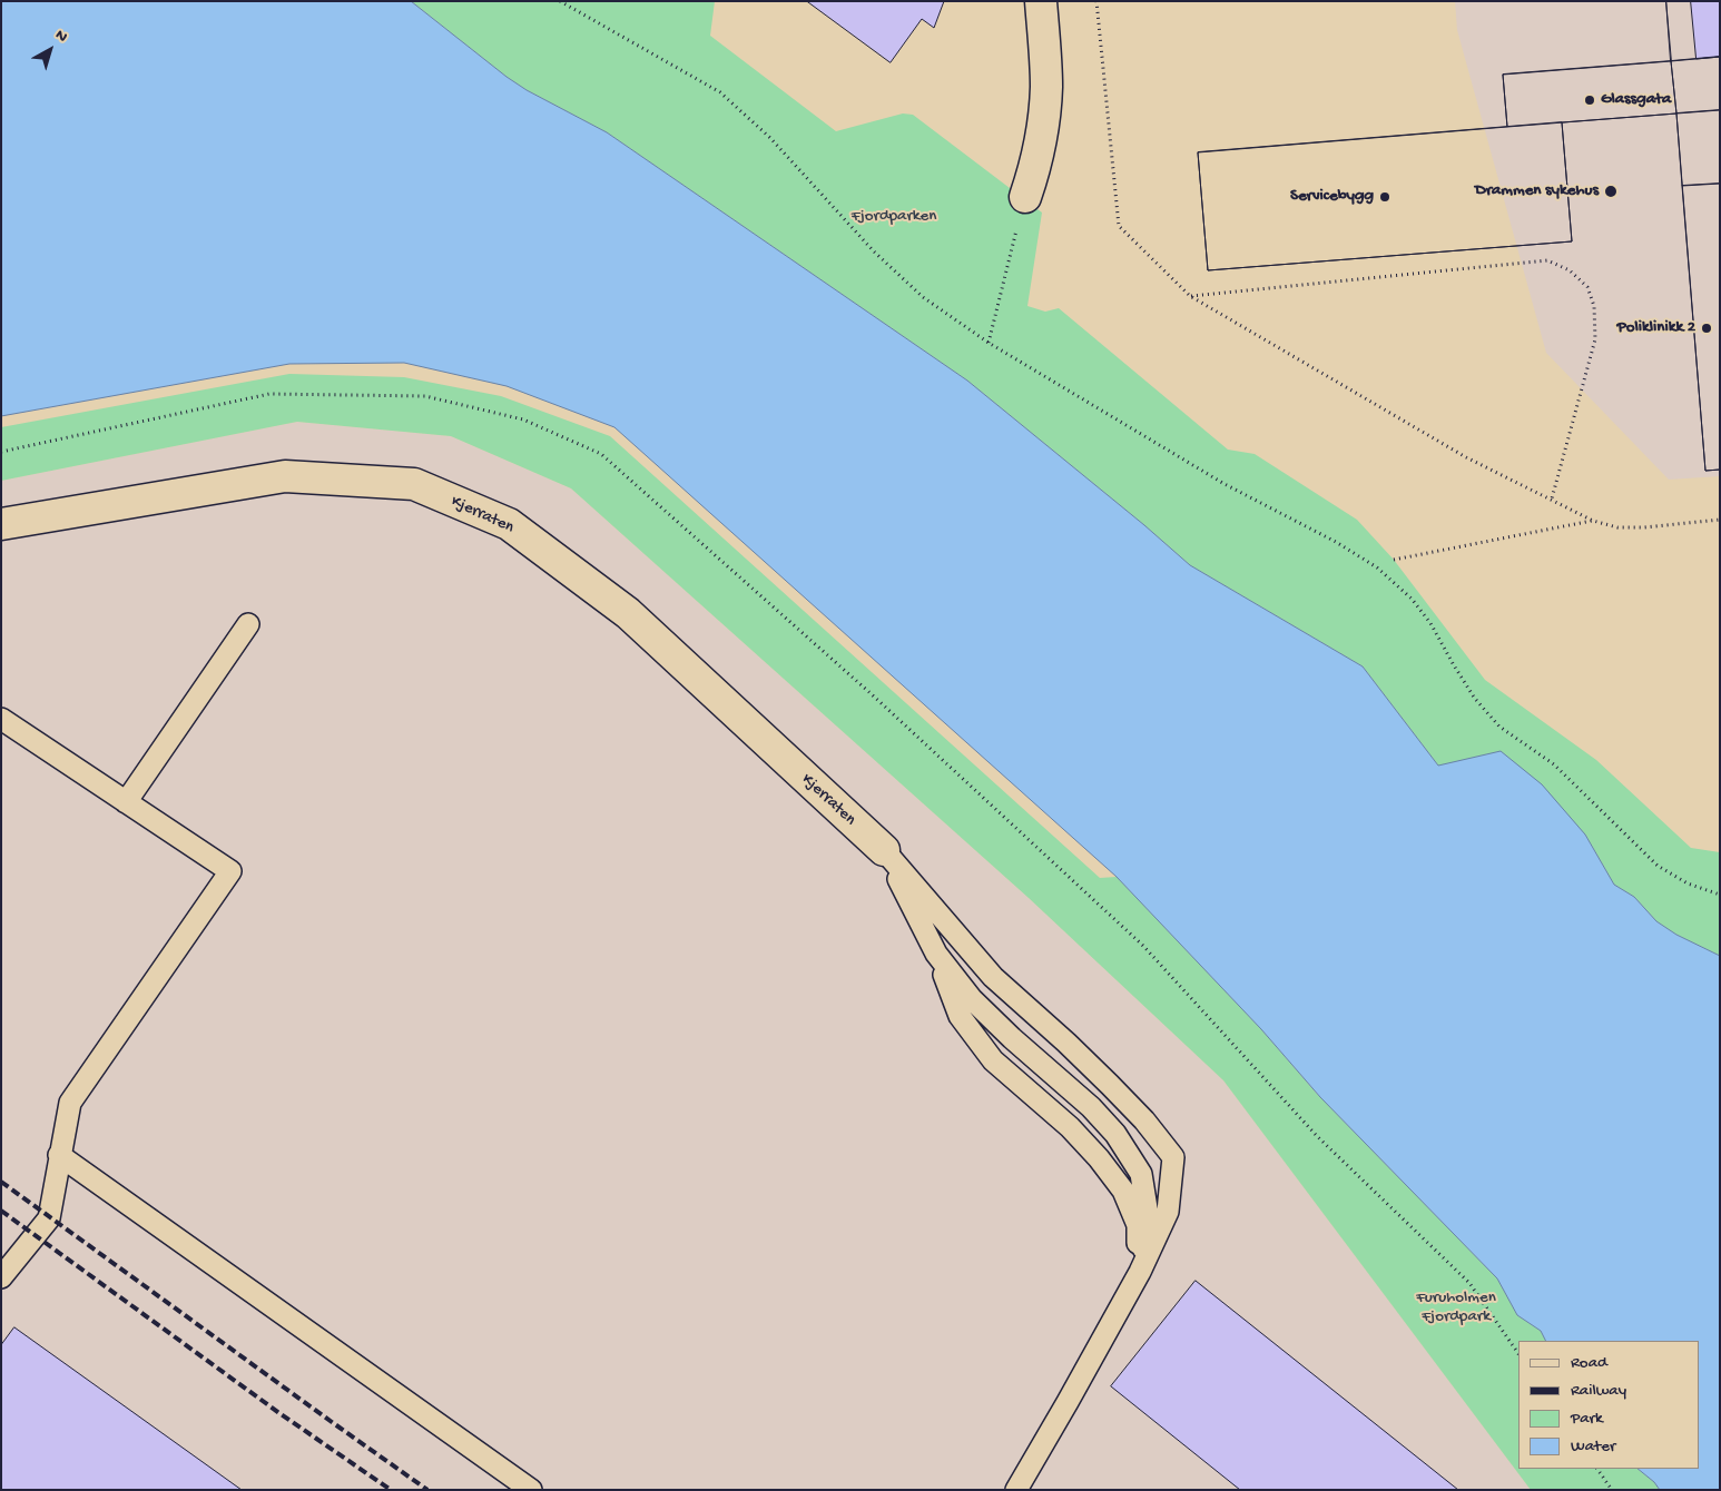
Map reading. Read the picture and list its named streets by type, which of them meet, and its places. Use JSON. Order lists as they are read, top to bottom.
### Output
{
  "streets": {
    "street": ["Kjerraten"]
  },
  "parks": ["Fjordparken", "Furuholmen Fjordpark"],
  "places": [
    "Glassgata",
    "Drammen sykehus",
    "Servicebygg",
    "Poliklinikk 2"
  ],
  "legend": [
    "Road",
    "Railway",
    "Park",
    "Water"
  ],
  "north": "top right"
}
